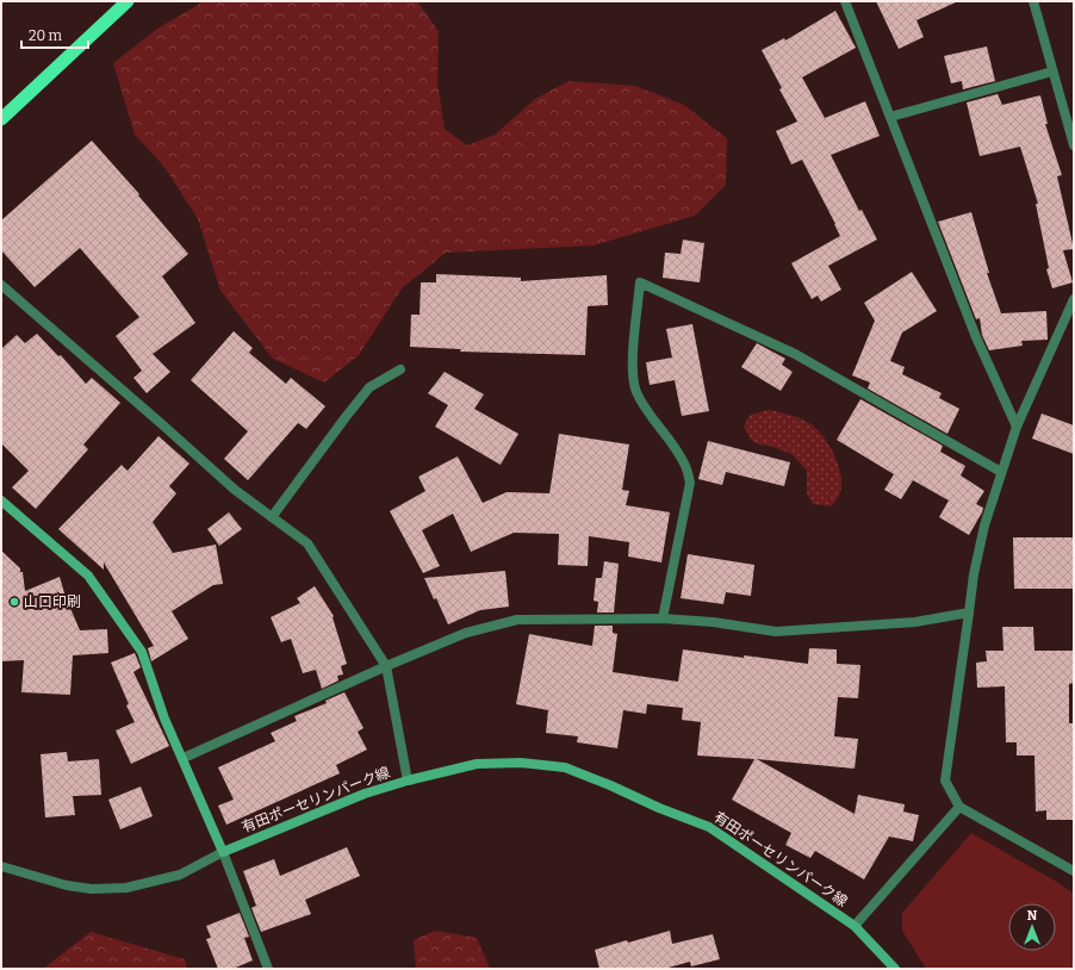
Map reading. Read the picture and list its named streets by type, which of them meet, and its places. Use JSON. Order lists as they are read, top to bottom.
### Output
{
  "streets": {
    "main road": ["有田ポーセリンパーク線"]
  },
  "places": ["山口印刷"],
  "scale_bar": "20 m",
  "north": "top"
}
